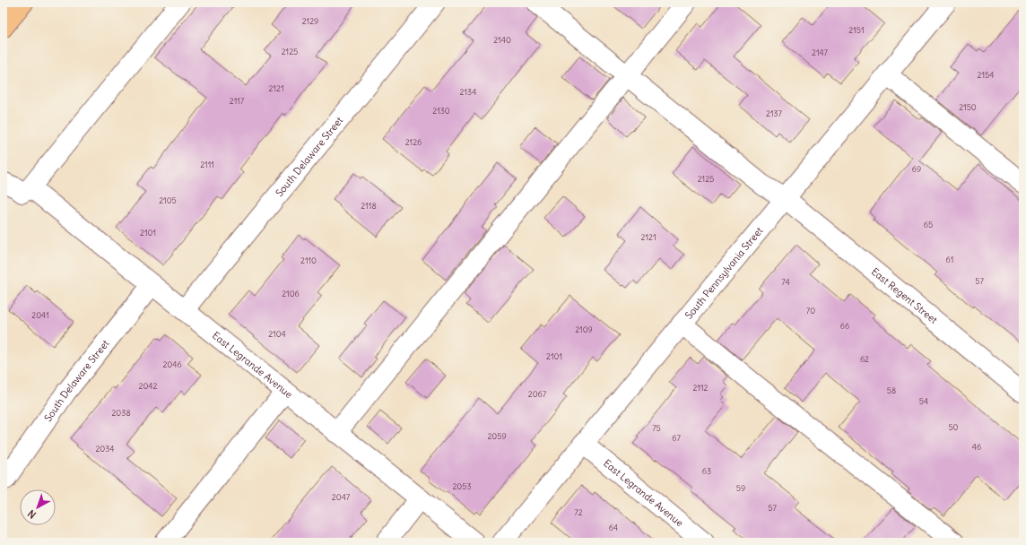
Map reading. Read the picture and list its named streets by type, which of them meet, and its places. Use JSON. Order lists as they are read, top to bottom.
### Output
{
  "streets": {
    "street": [
      "South Delaware Street",
      "South Pennsylvania Street",
      "East Regent Street",
      "East Legrande Avenue"
    ]
  },
  "crossings": [
    ["South Delaware Street", "East Legrande Avenue"],
    ["South Pennsylvania Street", "East Regent Street"],
    ["South Pennsylvania Street", "East Legrande Avenue"]
  ],
  "house_numbers": [
    "2129",
    "2151",
    "2140",
    "2125",
    "2147",
    "2154",
    "2121",
    "2134",
    "2117",
    "2150",
    "2130",
    "2137",
    "2126",
    "2111",
    "69",
    "2125",
    "2105",
    "2118",
    "65",
    "2101",
    "2121",
    "61",
    "2110",
    "57",
    "74",
    "2106",
    "70",
    "2041",
    "66",
    "2109",
    "2104",
    "2101",
    "62",
    "2046",
    "2042",
    "2112",
    "58",
    "2067",
    "54",
    "2038",
    "50",
    "75",
    "2059",
    "67",
    "46",
    "2034",
    "63",
    "2053",
    "59",
    "2047",
    "57",
    "72",
    "64"
  ],
  "north": "bottom left"
}
